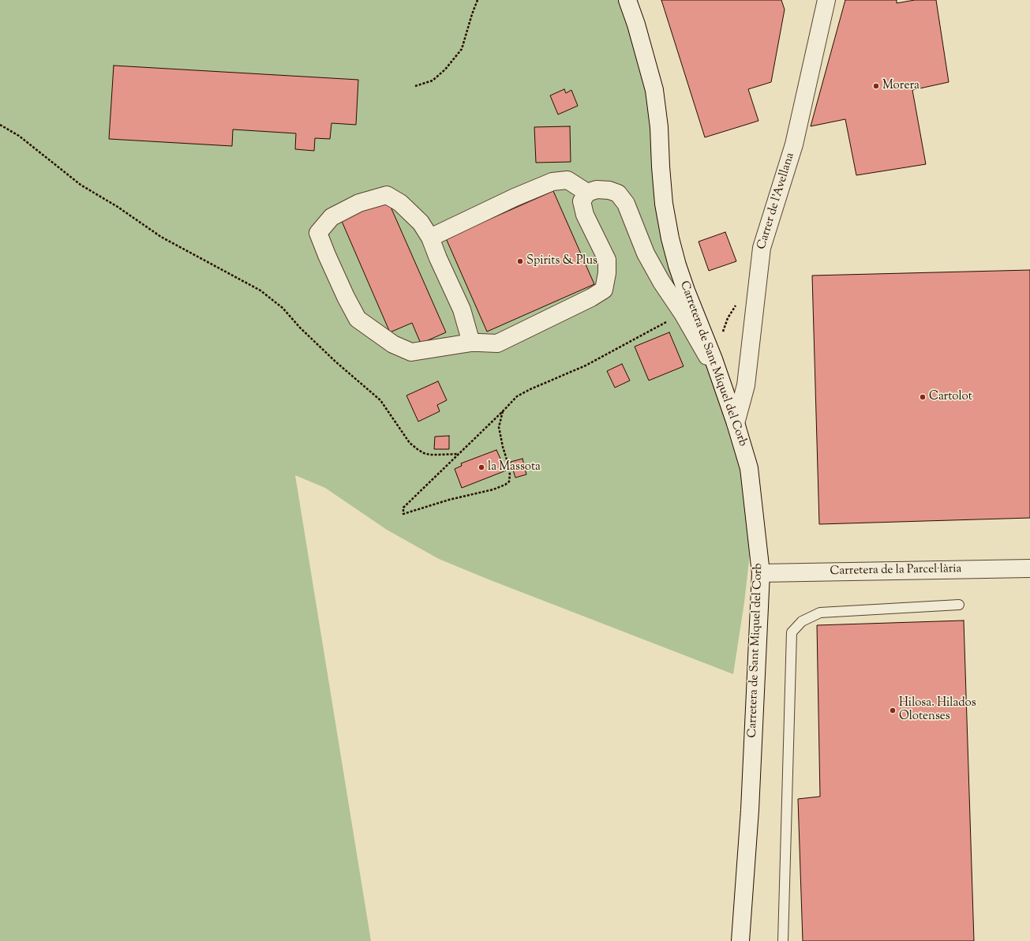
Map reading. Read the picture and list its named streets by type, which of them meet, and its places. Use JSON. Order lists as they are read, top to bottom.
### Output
{
  "streets": {
    "street": ["Carrer de l'Avellana", "Carretera de Sant Miquel del Corb", "Carretera de la Parcel·lària"]
  },
  "crossings": [
    ["Carrer de l'Avellana", "Carretera de Sant Miquel del Corb"],
    ["Carretera de Sant Miquel del Corb", "Carretera de la Parcel·lària"]
  ],
  "places": [
    "Morera",
    "Spirits & Plus",
    "Cartolot",
    "la Massota",
    "Hilosa. Hilados Olotenses"
  ]
}
